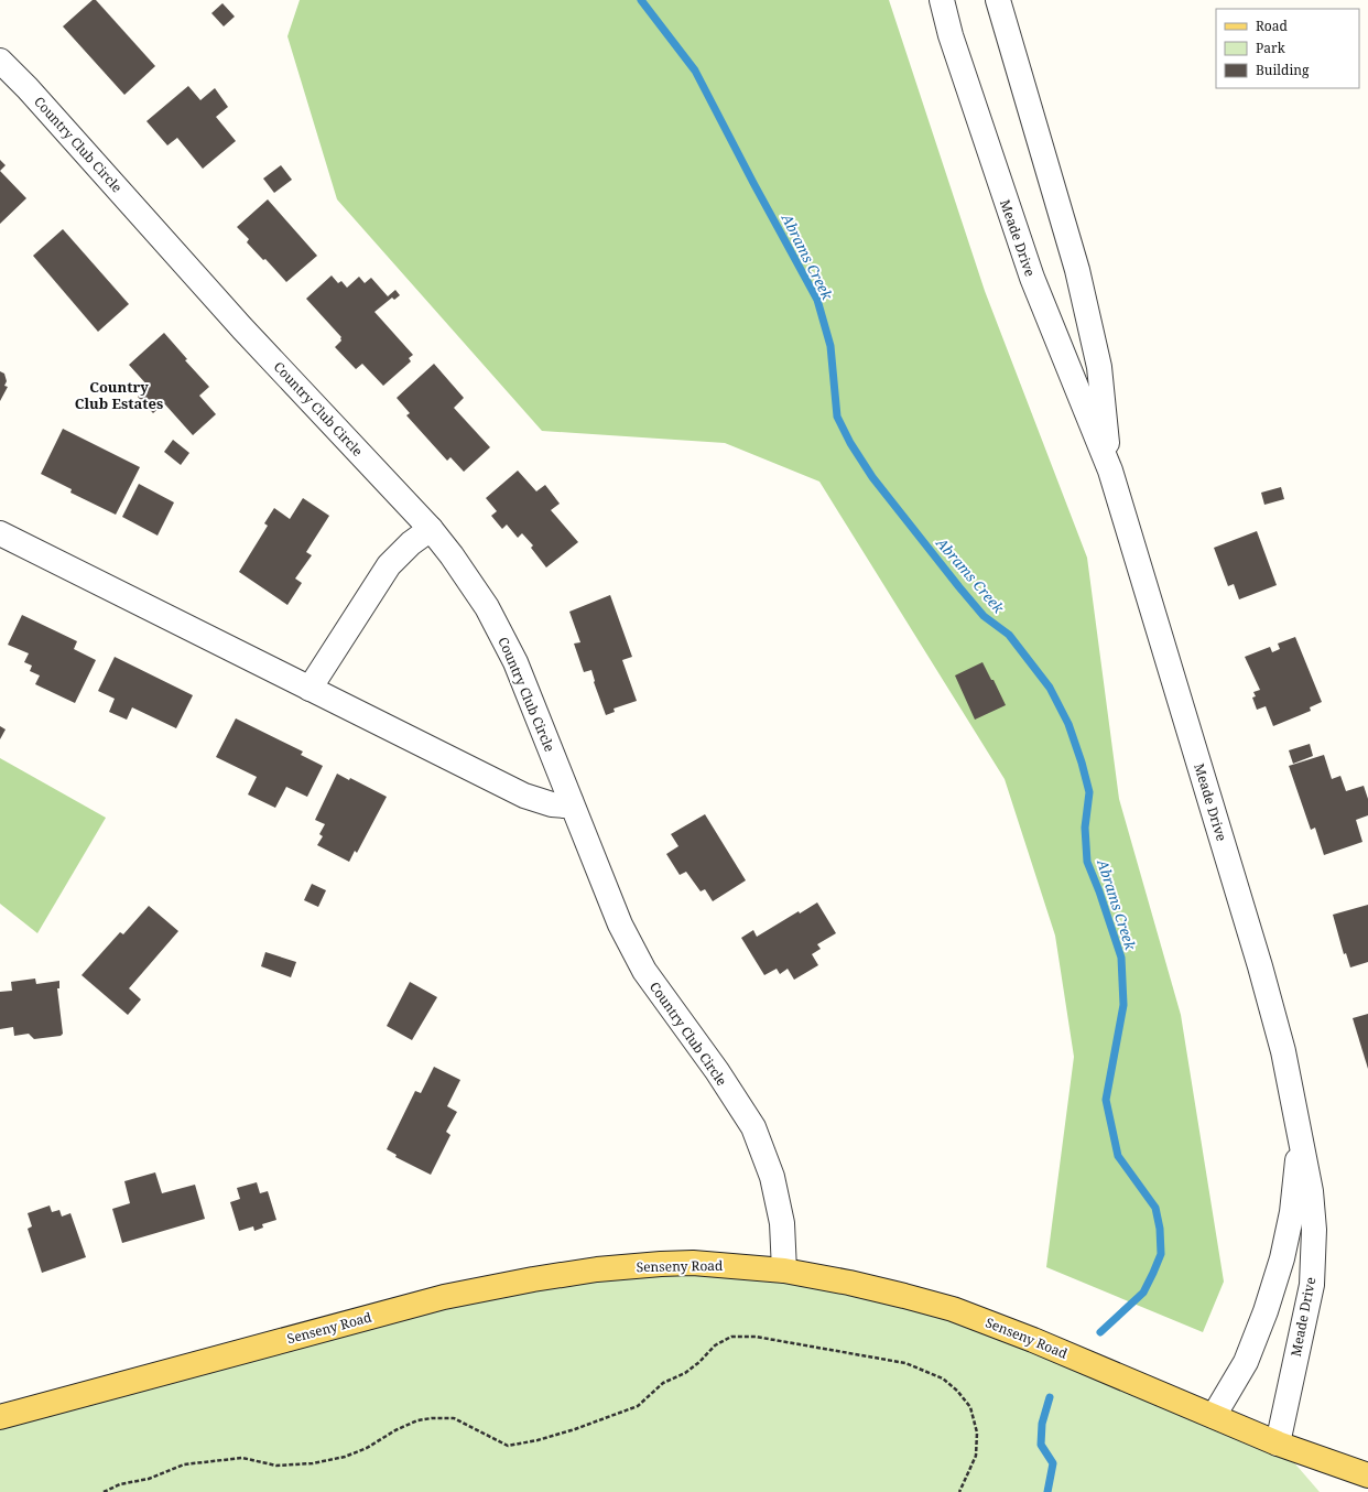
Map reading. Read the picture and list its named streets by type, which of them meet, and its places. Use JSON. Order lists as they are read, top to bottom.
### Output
{
  "streets": {
    "main road": ["Senseny Road"],
    "street": ["Country Club Circle", "Meade Drive"]
  },
  "crossings": [
    ["Country Club Circle", "Senseny Road"],
    ["Meade Drive", "Senseny Road"]
  ],
  "districts": ["Country Club Estates"],
  "water": ["Abrams Creek"],
  "legend": ["Road", "Park", "Building"]
}
